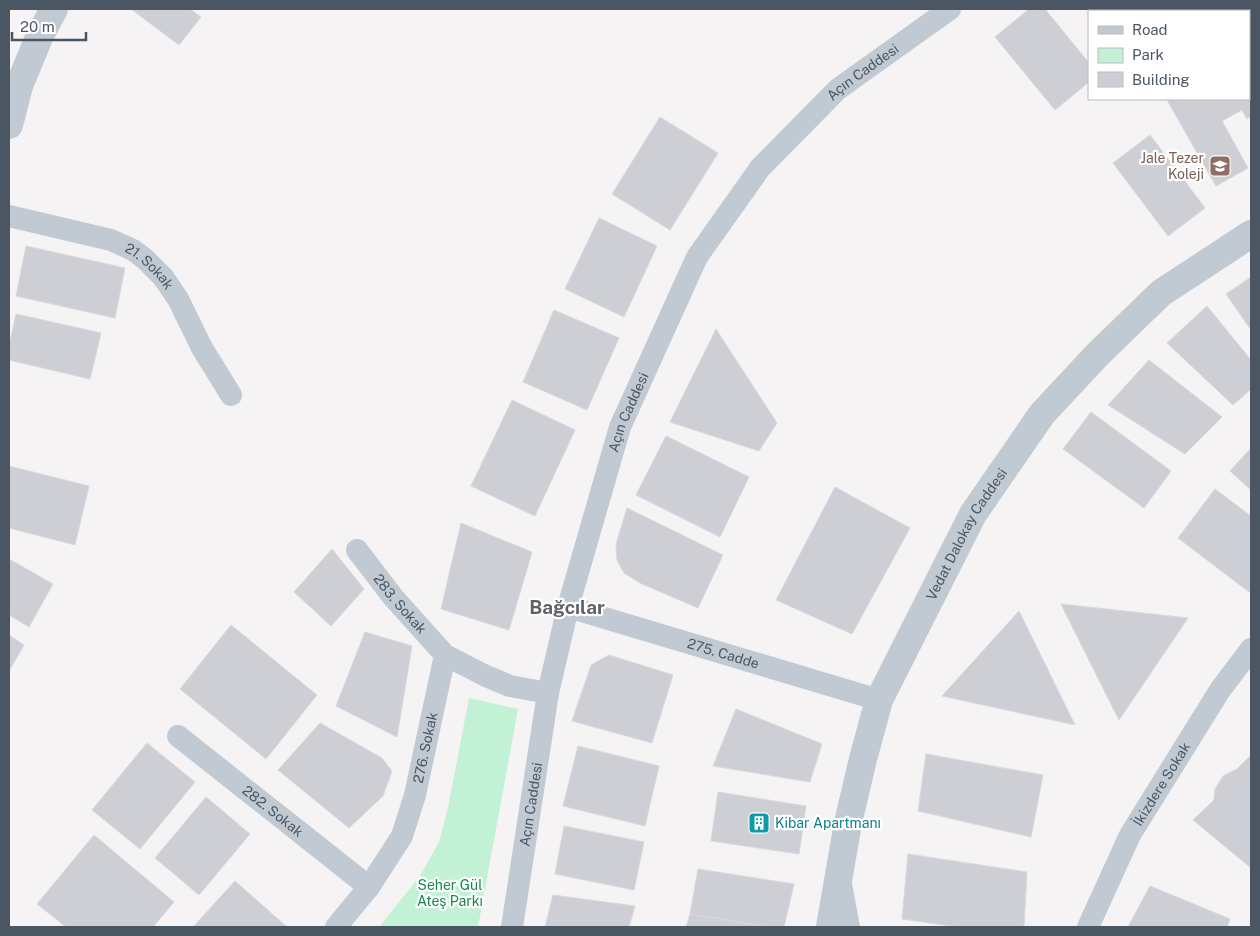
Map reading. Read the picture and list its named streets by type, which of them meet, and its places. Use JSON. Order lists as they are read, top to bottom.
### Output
{
  "streets": {
    "street": [
      "Açın Caddesi",
      "21. Sokak",
      "Vedat Dalokay Caddesi",
      "283. Sokak",
      "275. Cadde",
      "276. Sokak",
      "İkizdere Sokak",
      "282. Sokak"
    ]
  },
  "crossings": [
    ["Açın Caddesi", "275. Cadde"],
    ["Vedat Dalokay Caddesi", "275. Cadde"],
    ["283. Sokak", "276. Sokak"],
    ["276. Sokak", "282. Sokak"]
  ],
  "districts": ["Bağcılar"],
  "parks": ["Seher Gül Ateş Parkı"],
  "places": {
    "school or university": ["Jale Tezer Koleji"],
    "building": ["Kibar Apartmanı"]
  },
  "legend": ["Road", "Park", "Building"],
  "scale_bar": "20 m"
}
